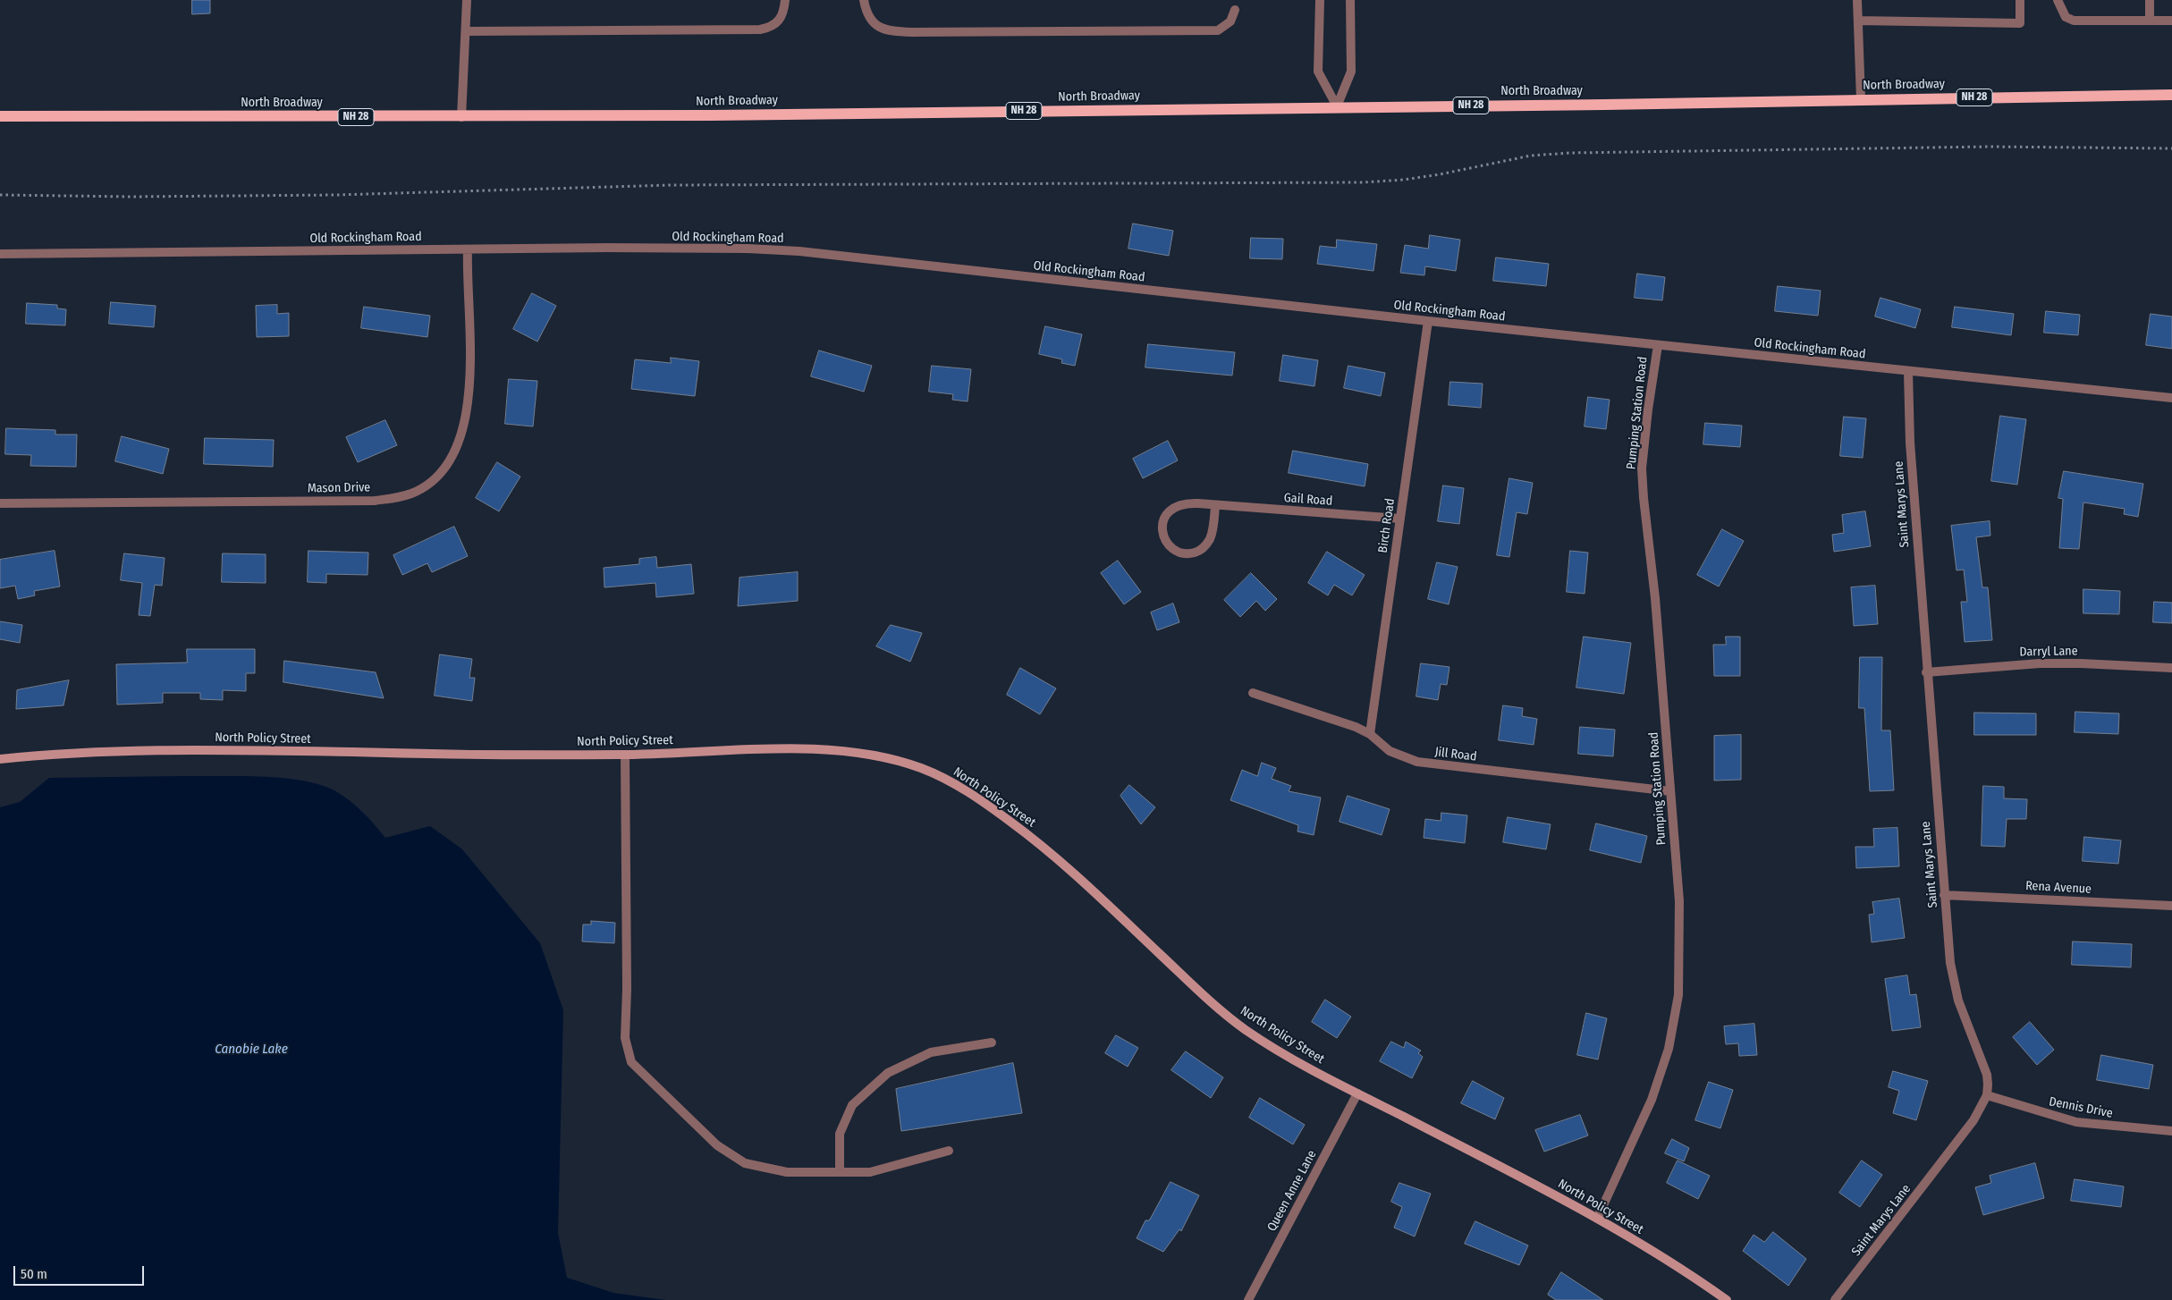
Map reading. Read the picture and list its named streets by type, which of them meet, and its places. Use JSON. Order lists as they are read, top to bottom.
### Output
{
  "streets": {
    "main road": ["North Broadway", "NH 28"],
    "street": [
      "Old Rockingham Road",
      "Pumping Station Road",
      "Mason Drive",
      "Gail Road",
      "Saint Marys Lane",
      "Birch Road",
      "Darryl Lane",
      "North Policy Street",
      "Jill Road",
      "Rena Avenue",
      "Dennis Drive",
      "Queen Anne Lane"
    ]
  },
  "crossings": [
    ["Old Rockingham Road", "Pumping Station Road"],
    ["Old Rockingham Road", "Mason Drive"],
    ["Old Rockingham Road", "Saint Marys Lane"],
    ["Old Rockingham Road", "Birch Road"],
    ["Pumping Station Road", "North Policy Street"],
    ["Pumping Station Road", "Jill Road"],
    ["Gail Road", "Birch Road"],
    ["Saint Marys Lane", "Darryl Lane"],
    ["Saint Marys Lane", "Rena Avenue"],
    ["Saint Marys Lane", "Dennis Drive"],
    ["Birch Road", "Jill Road"],
    ["North Policy Street", "Queen Anne Lane"]
  ],
  "water": ["Canobie Lake"],
  "scale_bar": "50 m"
}
